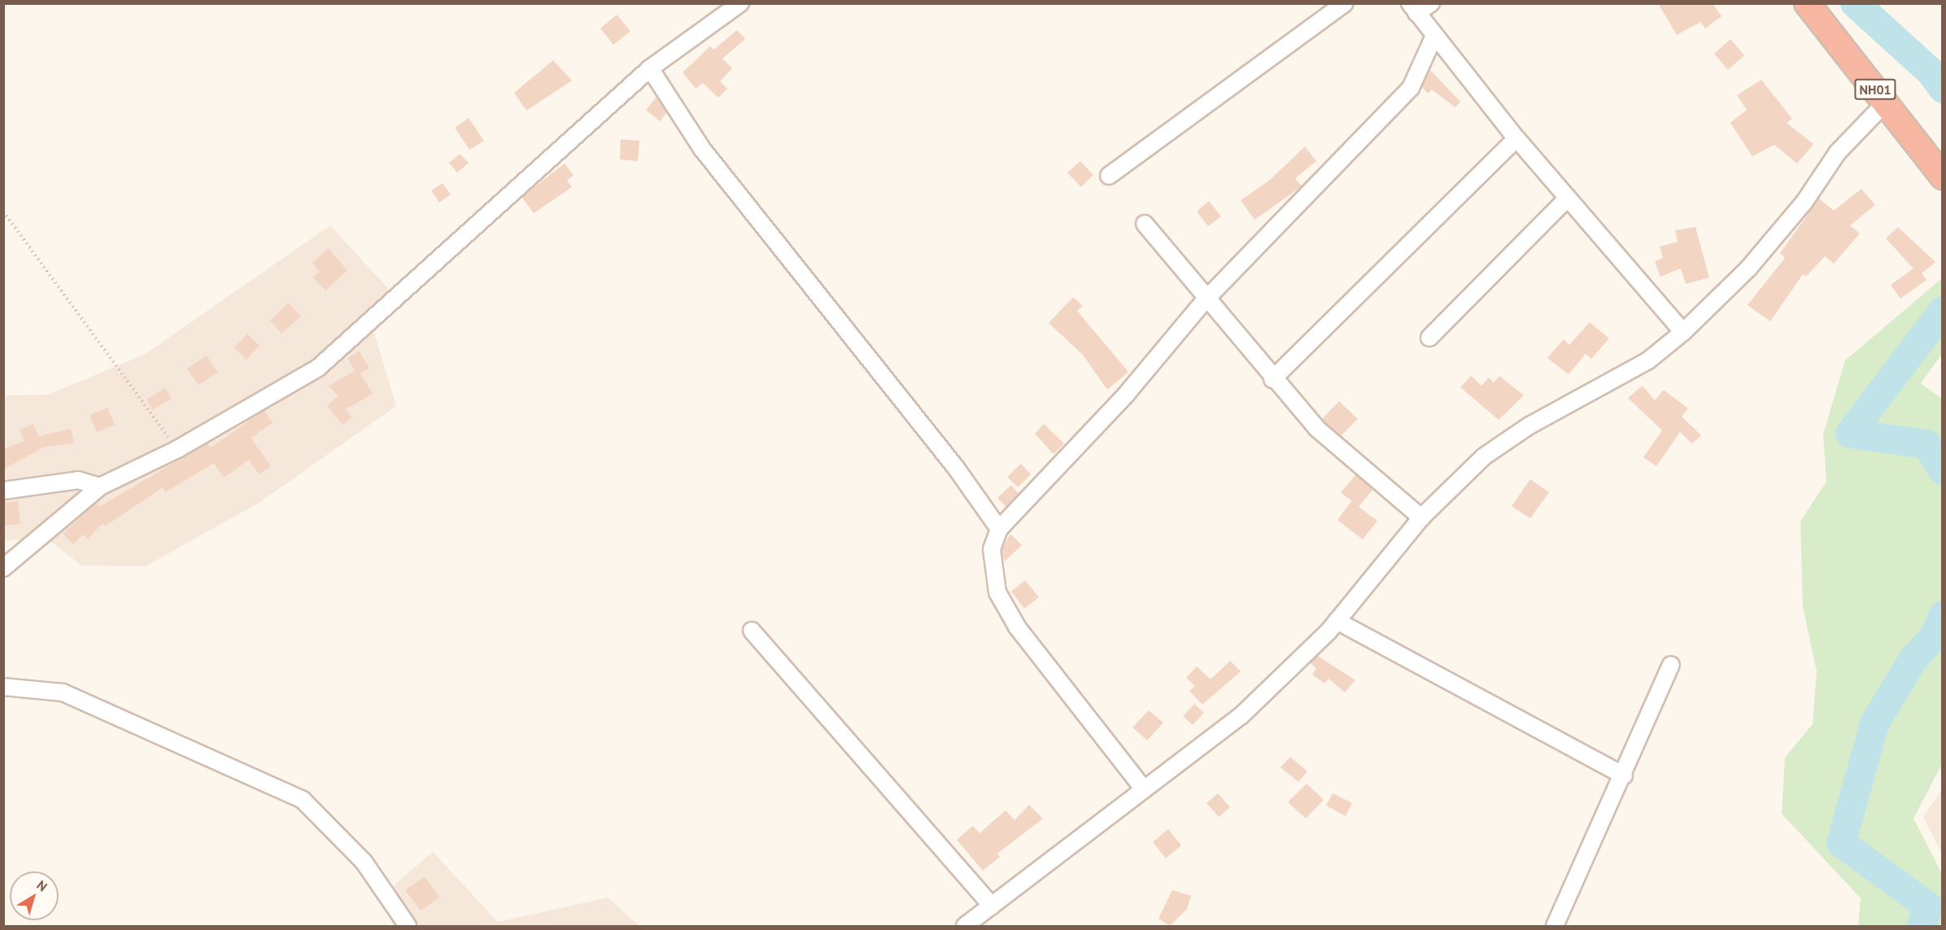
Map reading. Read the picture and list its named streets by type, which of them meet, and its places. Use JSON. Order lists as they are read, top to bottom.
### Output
{
  "streets": {
    "highway": ["NH01"]
  },
  "north": "top right"
}
